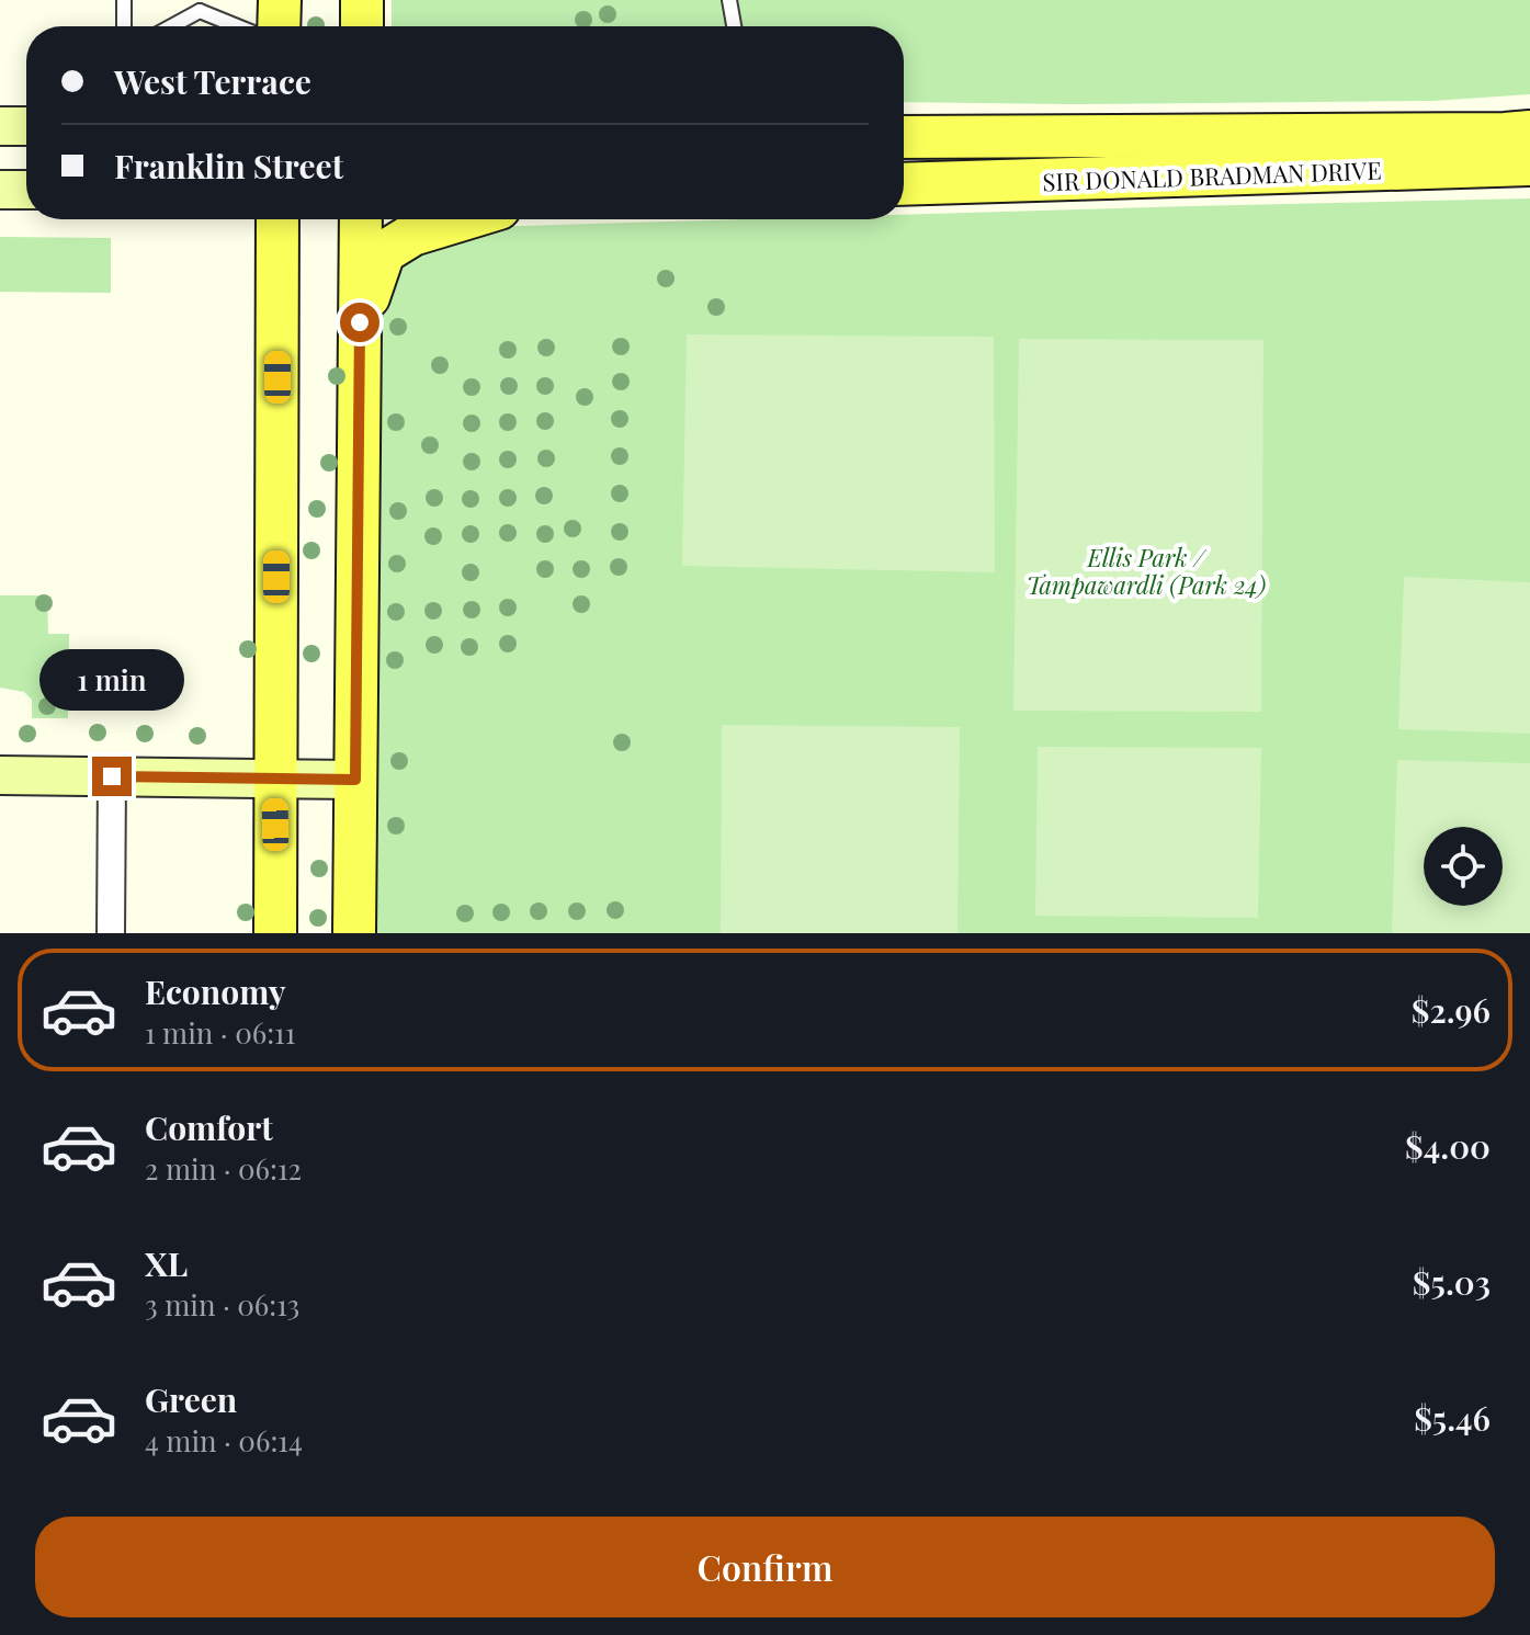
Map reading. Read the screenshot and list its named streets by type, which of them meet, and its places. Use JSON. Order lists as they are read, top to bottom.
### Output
{
  "streets": {
    "main road": ["SIR DONALD BRADMAN DRIVE"]
  },
  "parks": ["Ellis Park / Tampawardli (Park 24)"],
  "page": {
    "banner": ["West Terrace", "Franklin Street"],
    "bubble": "1 min",
    "list": [
      {
        "name": "Economy",
        "note": "1 min · 06:11",
        "value": "$2.96"
      },
      {
        "name": "Comfort",
        "note": "2 min · 06:12",
        "value": "$4.00"
      },
      {
        "name": "XL",
        "note": "3 min · 06:13",
        "value": "$5.03"
      },
      {
        "name": "Green",
        "note": "4 min · 06:14",
        "value": "$5.46"
      }
    ],
    "buttons": "Confirm"
  }
}
